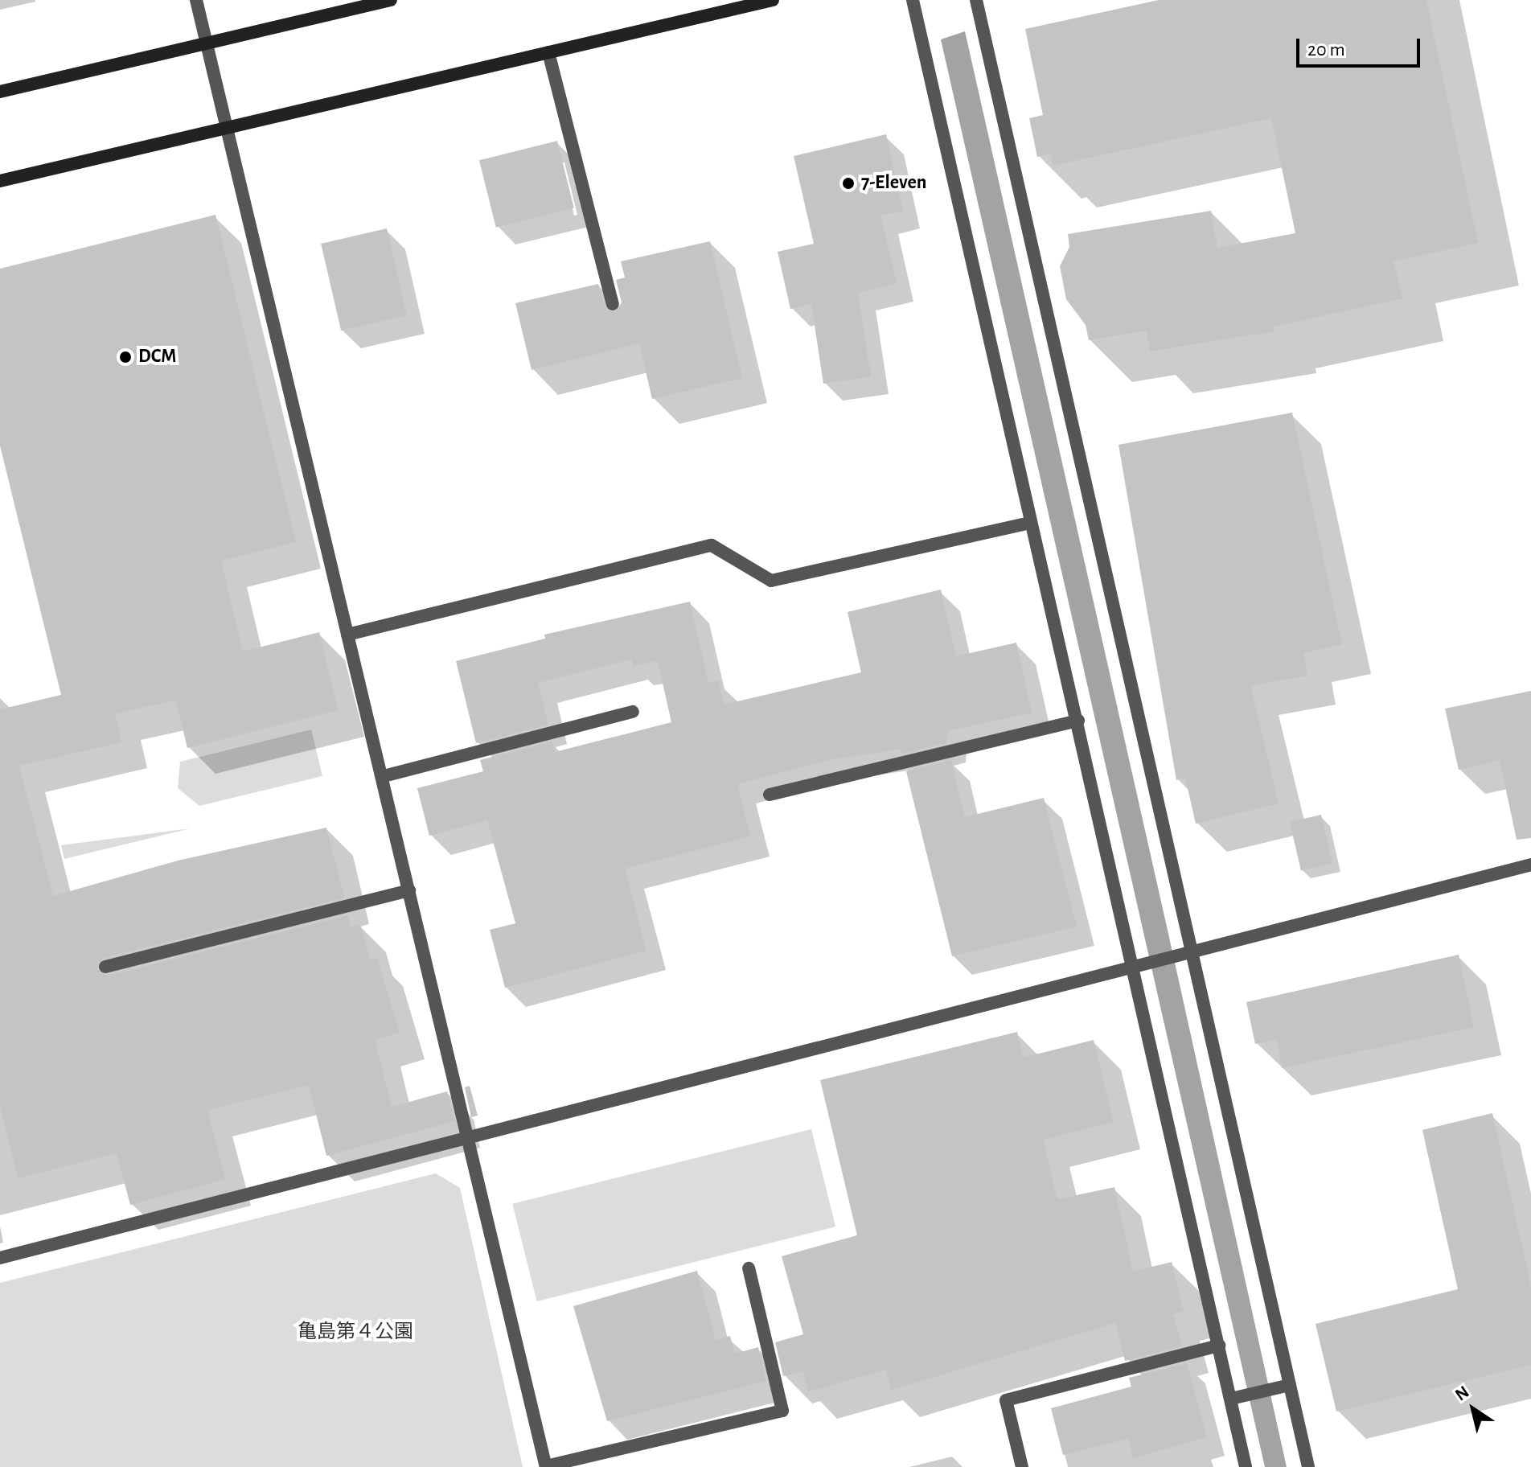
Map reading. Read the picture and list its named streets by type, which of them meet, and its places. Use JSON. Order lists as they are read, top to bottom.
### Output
{
  "parks": ["亀島第４公園"],
  "places": ["7-Eleven", "DCM"],
  "scale_bar": "20 m",
  "north": "top left"
}
